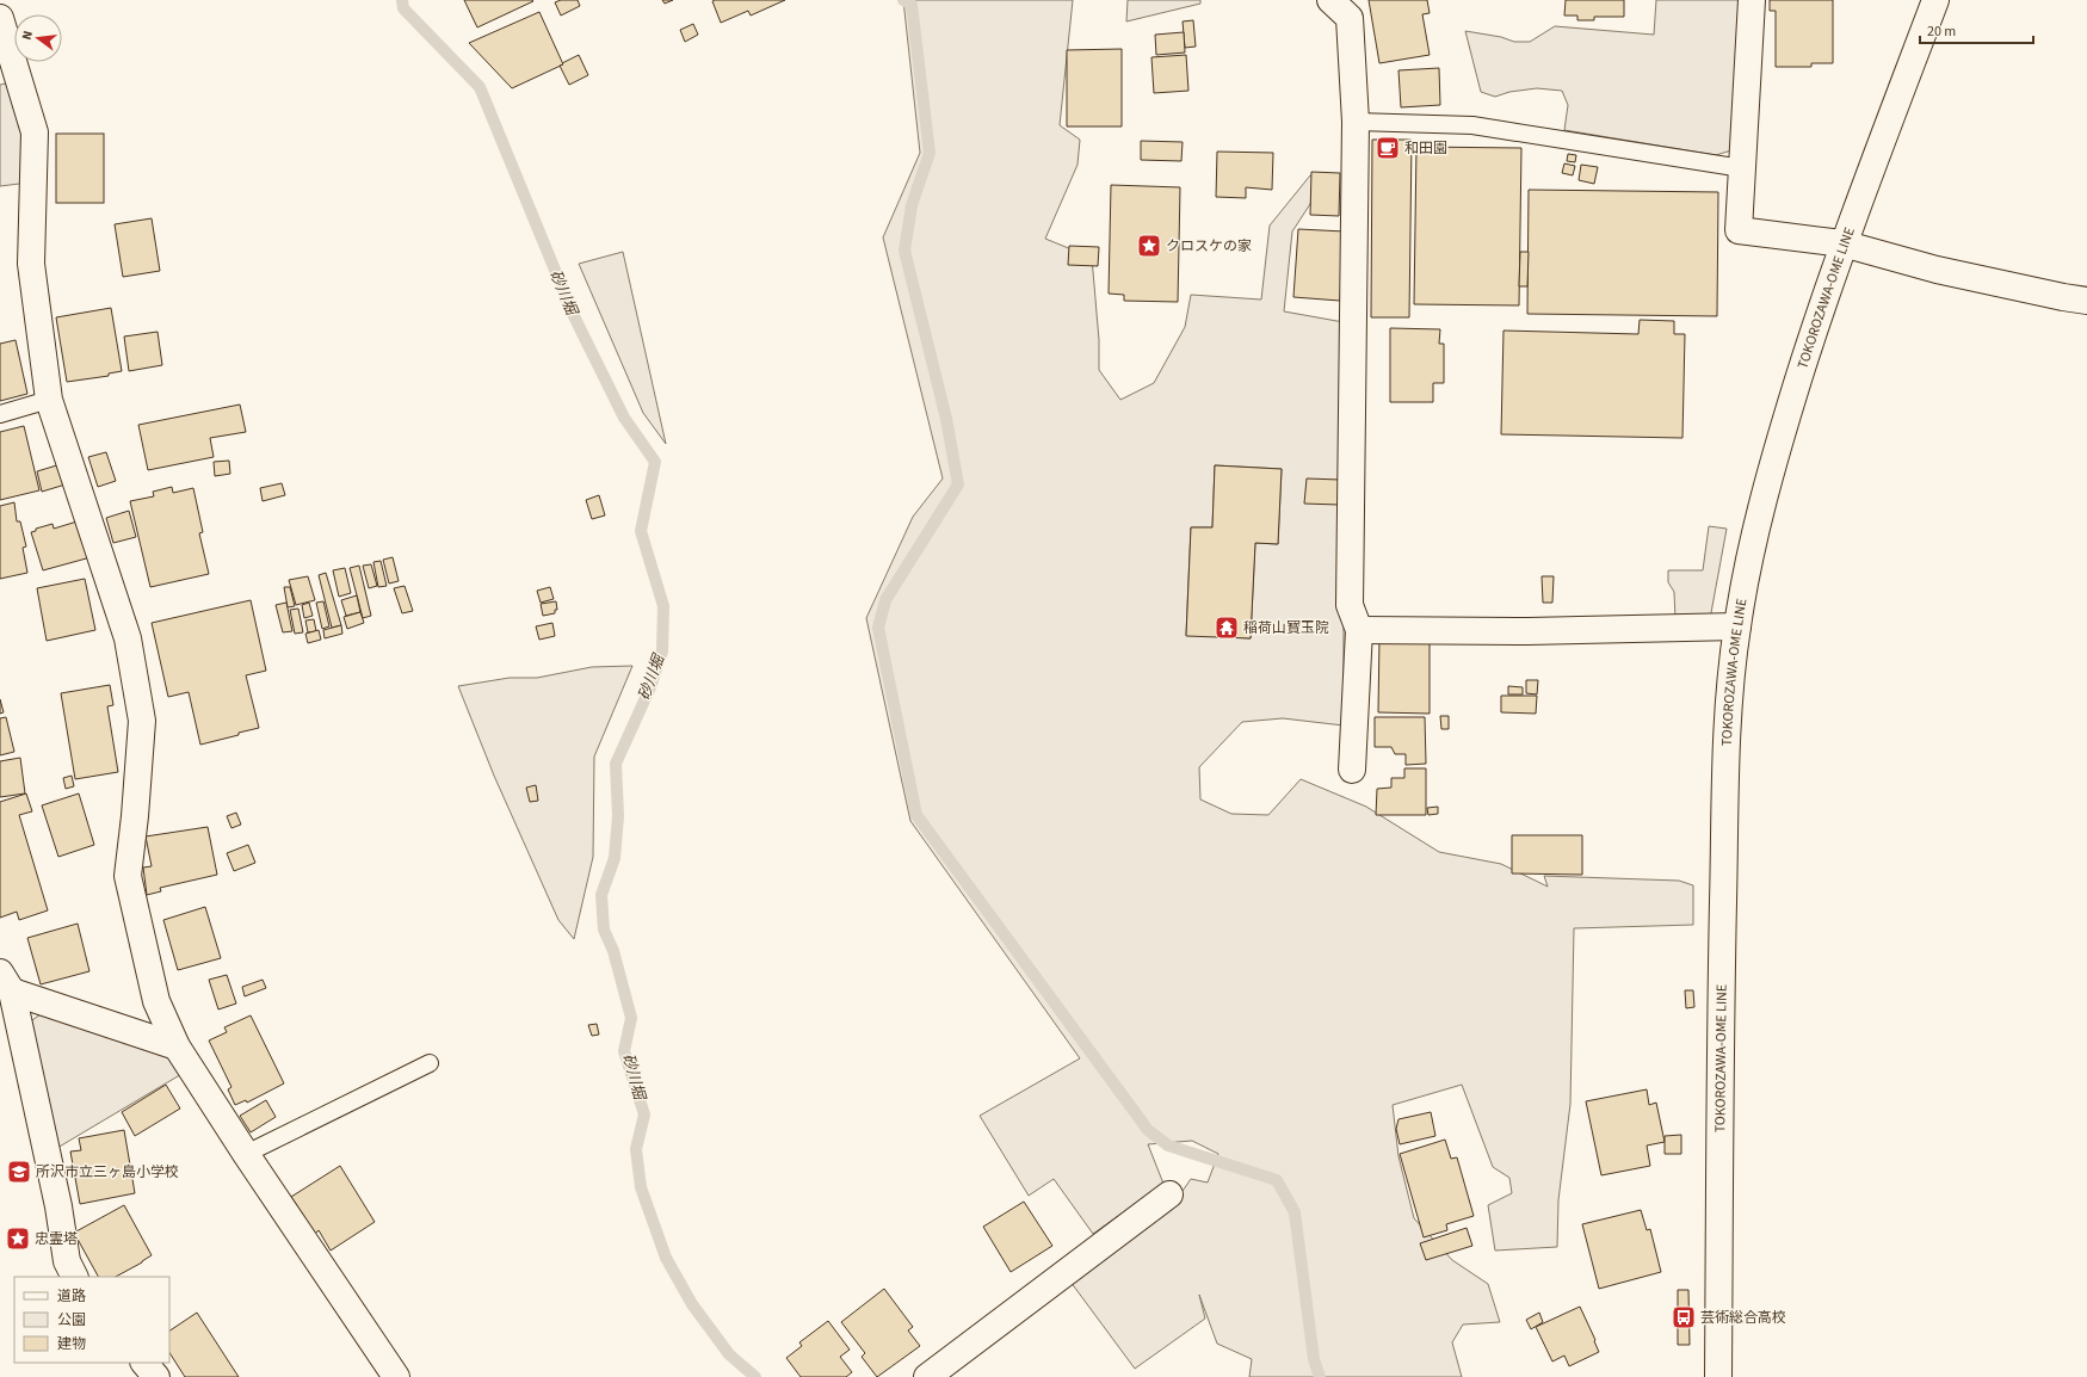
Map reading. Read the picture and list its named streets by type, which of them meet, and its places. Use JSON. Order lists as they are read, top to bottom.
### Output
{
  "streets": {
    "street": ["TOKOROZAWA-OME LINE"]
  },
  "water": ["砂川堀"],
  "places": {
    "cafe": ["和田園"],
    "place": ["クロスケの家", "忠霊塔"],
    "temple": ["稲荷山寳玉院"],
    "school or university": ["所沢市立三ヶ島小学校"],
    "bus stop": ["芸術総合高校"]
  },
  "legend": ["道路", "公園", "建物"],
  "scale_bar": "20 m",
  "north": "left"
}
